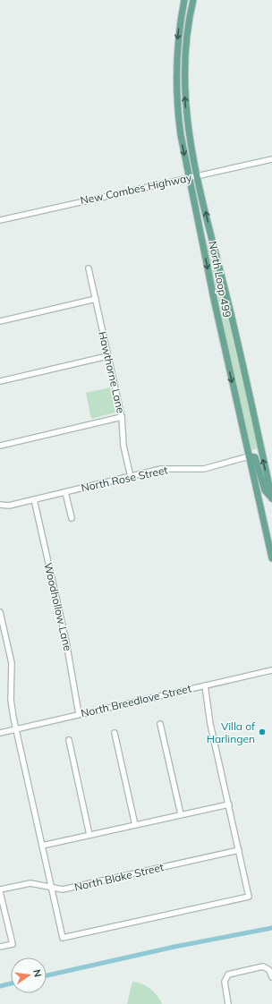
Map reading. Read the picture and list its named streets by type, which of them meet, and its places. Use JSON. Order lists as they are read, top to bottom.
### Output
{
  "streets": {
    "main road": ["North Loop 499"],
    "street": [
      "New Combes Highway",
      "Hawthorne Lane",
      "North Rose Street",
      "Woodhollow Lane",
      "North Breedlove Street",
      "North Blake Street"
    ]
  },
  "crossings": [
    ["New Combes Highway", "North Loop 499"],
    ["North Loop 499", "North Rose Street"],
    ["Hawthorne Lane", "North Rose Street"],
    ["North Rose Street", "Woodhollow Lane"],
    ["Woodhollow Lane", "North Breedlove Street"]
  ],
  "places": ["Villa of Harlingen"],
  "north": "right"
}
